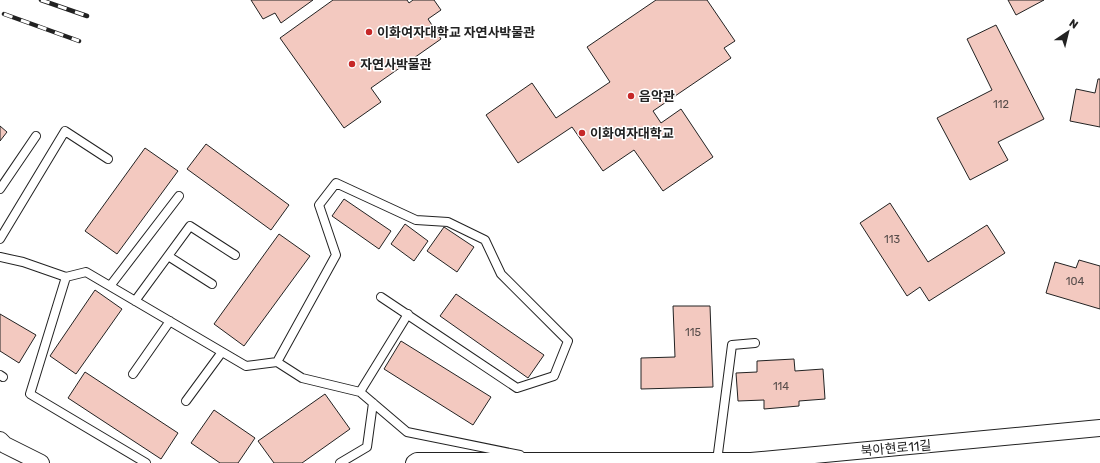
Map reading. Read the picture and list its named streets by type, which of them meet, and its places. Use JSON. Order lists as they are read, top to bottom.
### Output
{
  "streets": {
    "street": ["북아현로11길"]
  },
  "places": [
    "이화여자대학교 자연사박물관",
    "자연사박물관",
    "음악관",
    "이화여자대학교"
  ],
  "house_numbers": [
    "112",
    "113",
    "104",
    "115",
    "114"
  ],
  "north": "top right"
}
